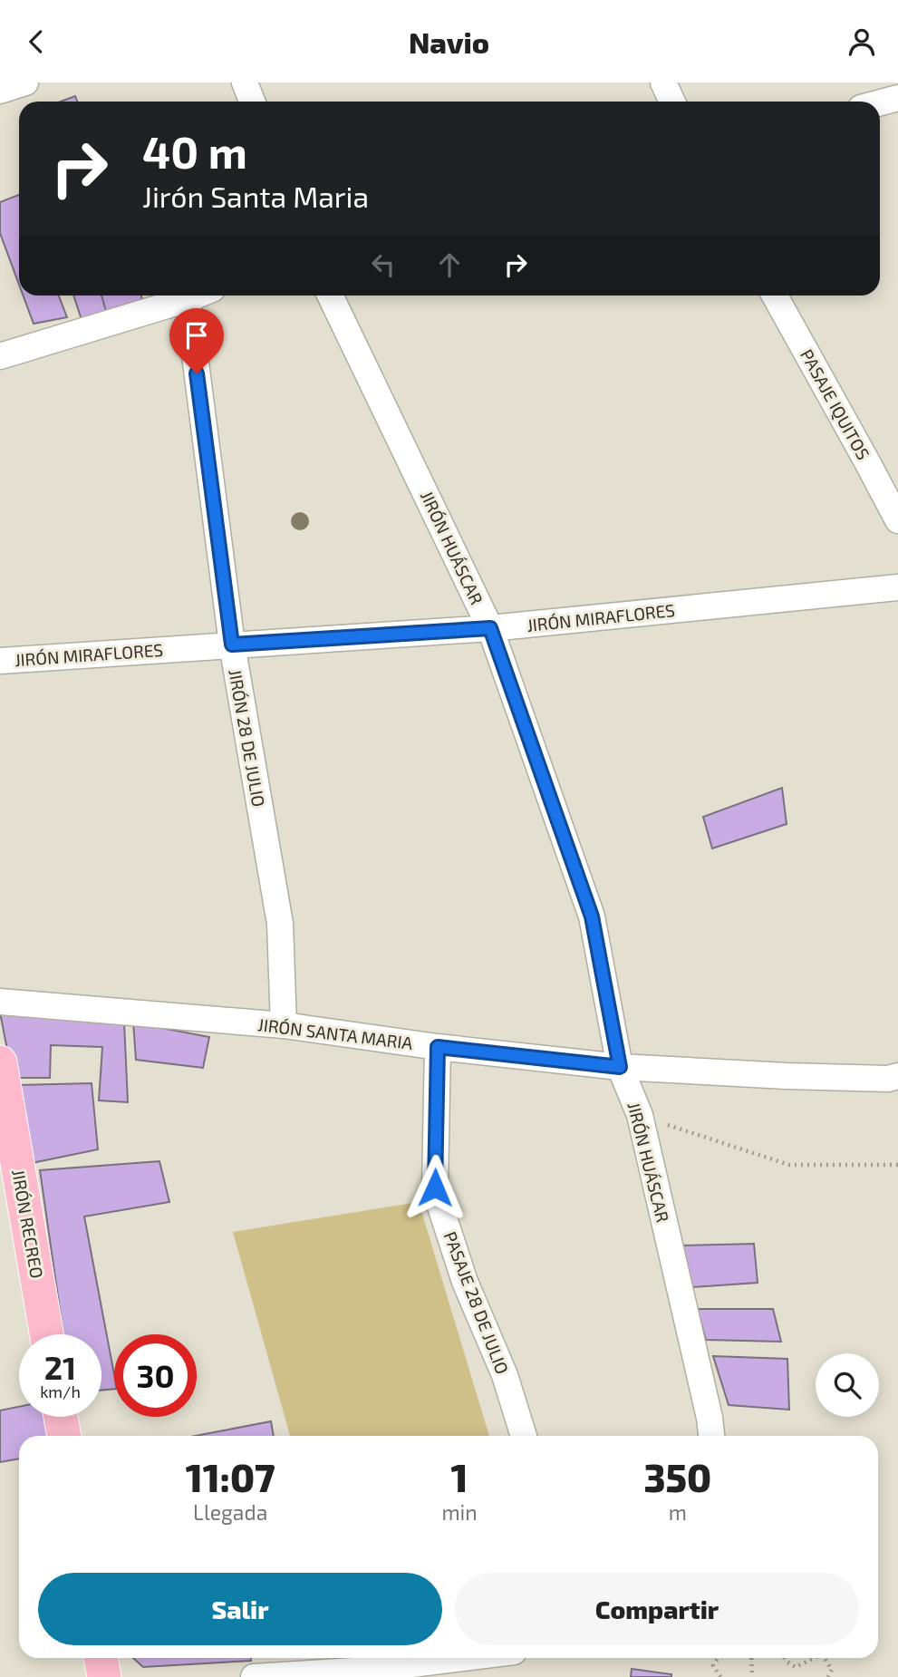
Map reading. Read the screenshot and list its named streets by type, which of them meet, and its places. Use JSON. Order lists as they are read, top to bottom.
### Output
{
  "streets": {
    "main road": ["JIRÓN RECREO"],
    "street": [
      "PASAJE IQUITOS",
      "JIRÓN HUÁSCAR",
      "JIRÓN MIRAFLORES",
      "JIRÓN 28 DE JULIO",
      "JIRÓN SANTA MARIA",
      "PASAJE 28 DE JULIO"
    ]
  },
  "crossings": [
    ["JIRÓN HUÁSCAR", "JIRÓN MIRAFLORES"],
    ["JIRÓN HUÁSCAR", "JIRÓN SANTA MARIA"],
    ["JIRÓN MIRAFLORES", "JIRÓN 28 DE JULIO"],
    ["JIRÓN 28 DE JULIO", "JIRÓN SANTA MARIA"],
    ["JIRÓN SANTA MARIA", "PASAJE 28 DE JULIO"]
  ],
  "page": {
    "header": "Navio",
    "turn": ["40 m", "Jirón Santa Maria"],
    "speed": "21 km/h",
    "limit": "30",
    "eta": [
      "11:07",
      "Llegada",
      "1",
      "min",
      "350",
      "m"
    ],
    "buttons": ["Salir", "Compartir"]
  }
}
